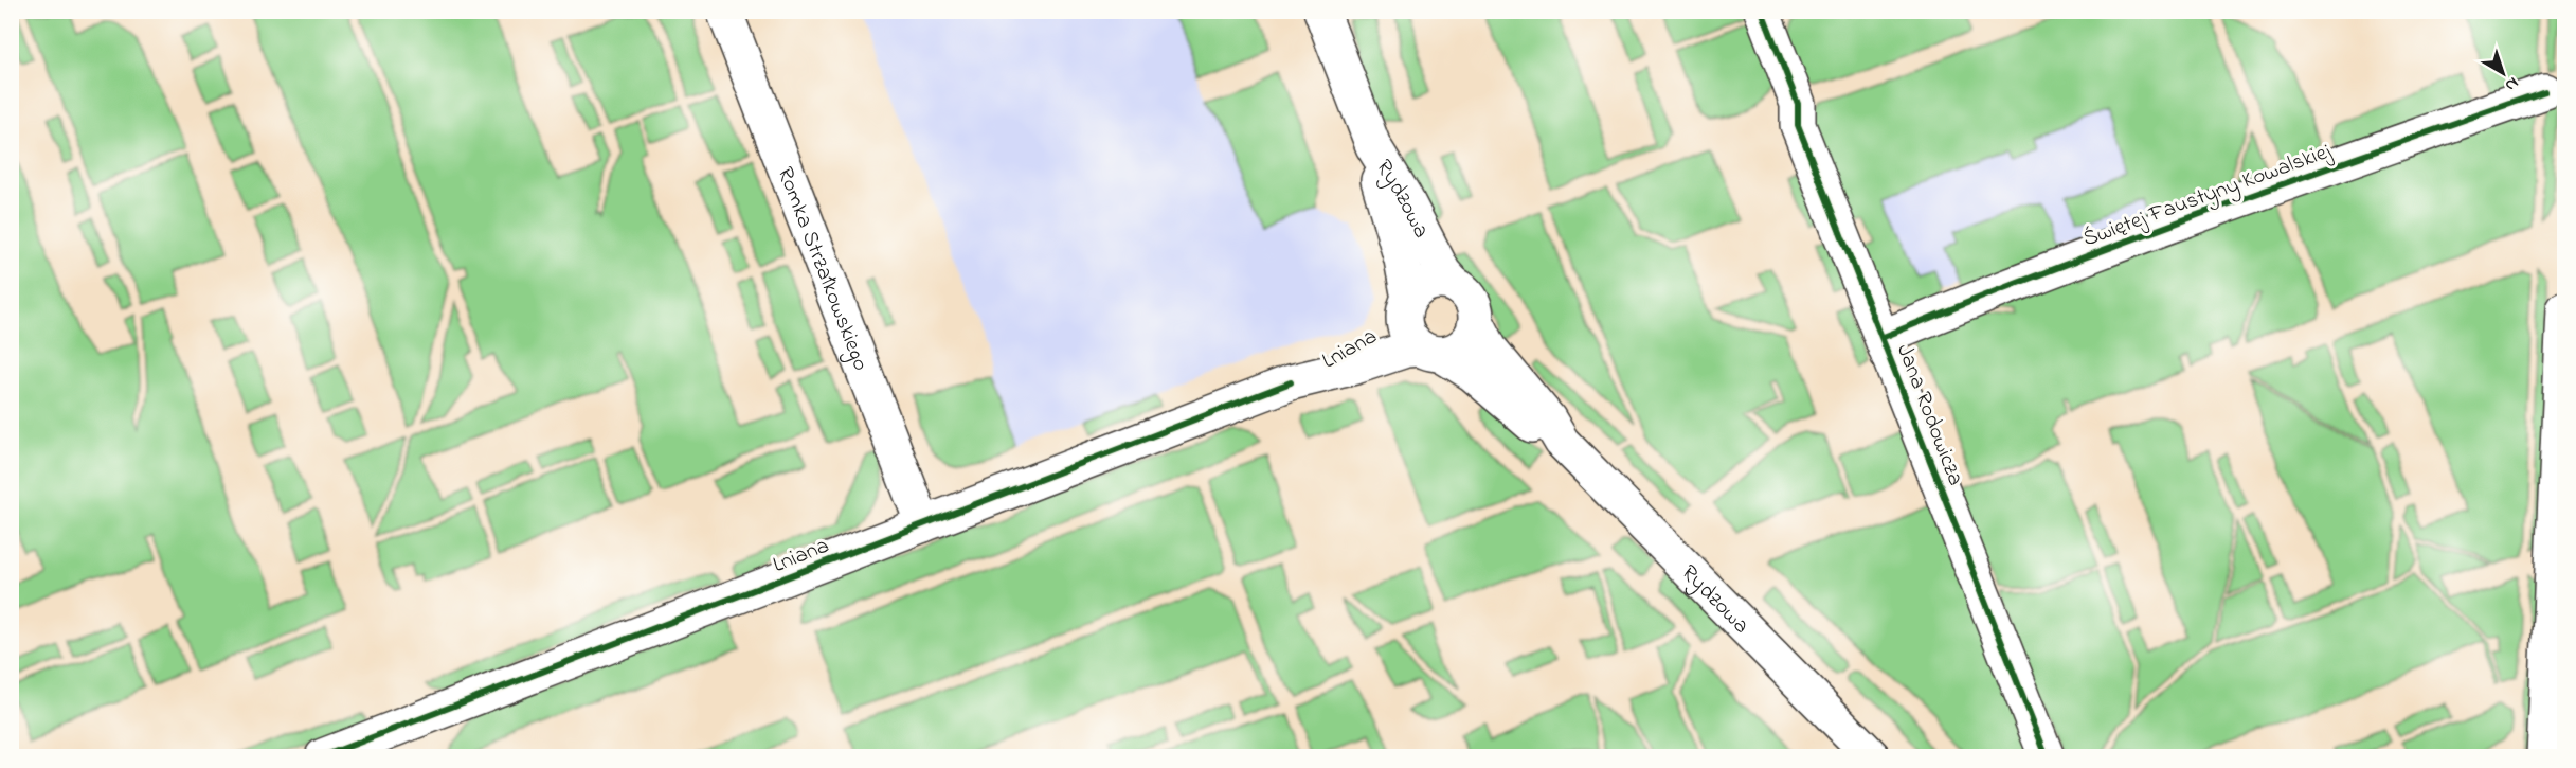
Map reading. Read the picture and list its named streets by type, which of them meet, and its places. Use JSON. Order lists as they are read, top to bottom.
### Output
{
  "streets": {
    "street": [
      "Świętej Faustyny Kowalskiej",
      "Rydzowa",
      "Romka Strzałkowskiego",
      "Lniana",
      "Jana Rodowicza"
    ]
  },
  "crossings": [
    ["Świętej Faustyny Kowalskiej", "Jana Rodowicza"],
    ["Rydzowa", "Lniana"],
    ["Romka Strzałkowskiego", "Lniana"]
  ],
  "north": "bottom right"
}
